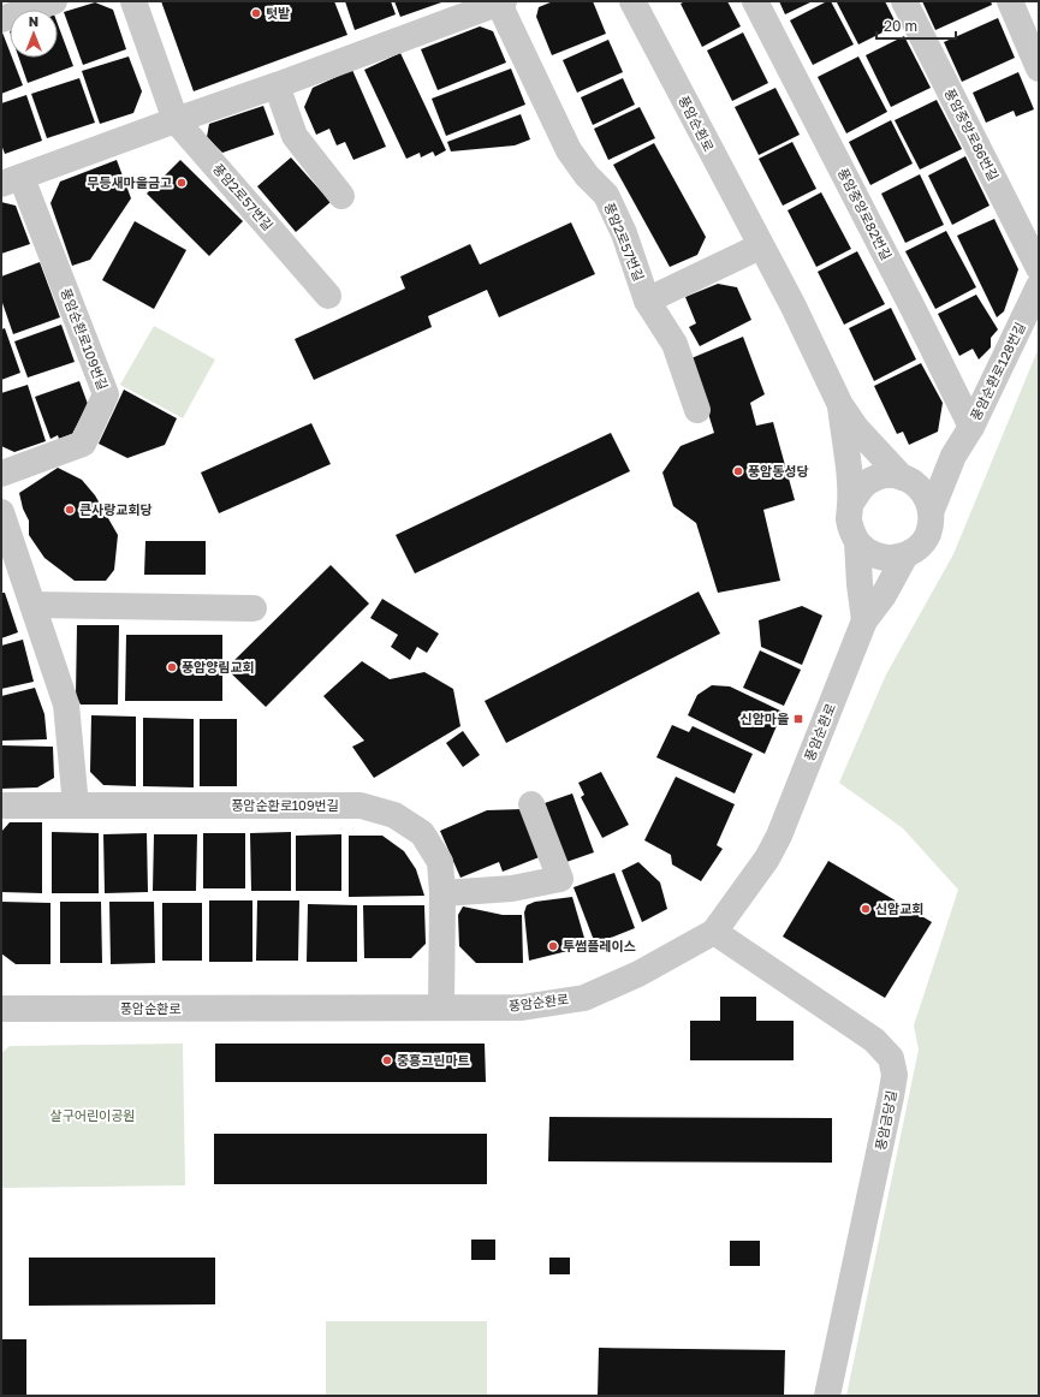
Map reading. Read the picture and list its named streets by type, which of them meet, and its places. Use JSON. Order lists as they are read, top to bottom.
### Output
{
  "streets": {
    "street": [
      "풍암순환로",
      "풍암중앙로86번길",
      "풍암2로57번길",
      "풍암중앙로82번길",
      "풍암순환로109번길",
      "풍암순환로128번길",
      "풍암금당길"
    ]
  },
  "crossings": [
    ["풍암순환로", "풍암순환로109번길"],
    ["풍암순환로", "풍암순환로128번길"],
    ["풍암순환로", "풍암금당길"],
    ["풍암2로57번길", "풍암순환로109번길"],
    ["풍암중앙로82번길", "풍암순환로128번길"]
  ],
  "parks": ["살구어린이공원"],
  "places": {
    "other": [
      "텃밭",
      "무등새마을금고",
      "풍암동성당",
      "큰사랑교회당",
      "풍암양림교회",
      "신암교회",
      "투썸플레이스",
      "중흥그린마트"
    ],
    "transit": ["신암마을"]
  },
  "scale_bar": "20 m",
  "north": "top"
}
